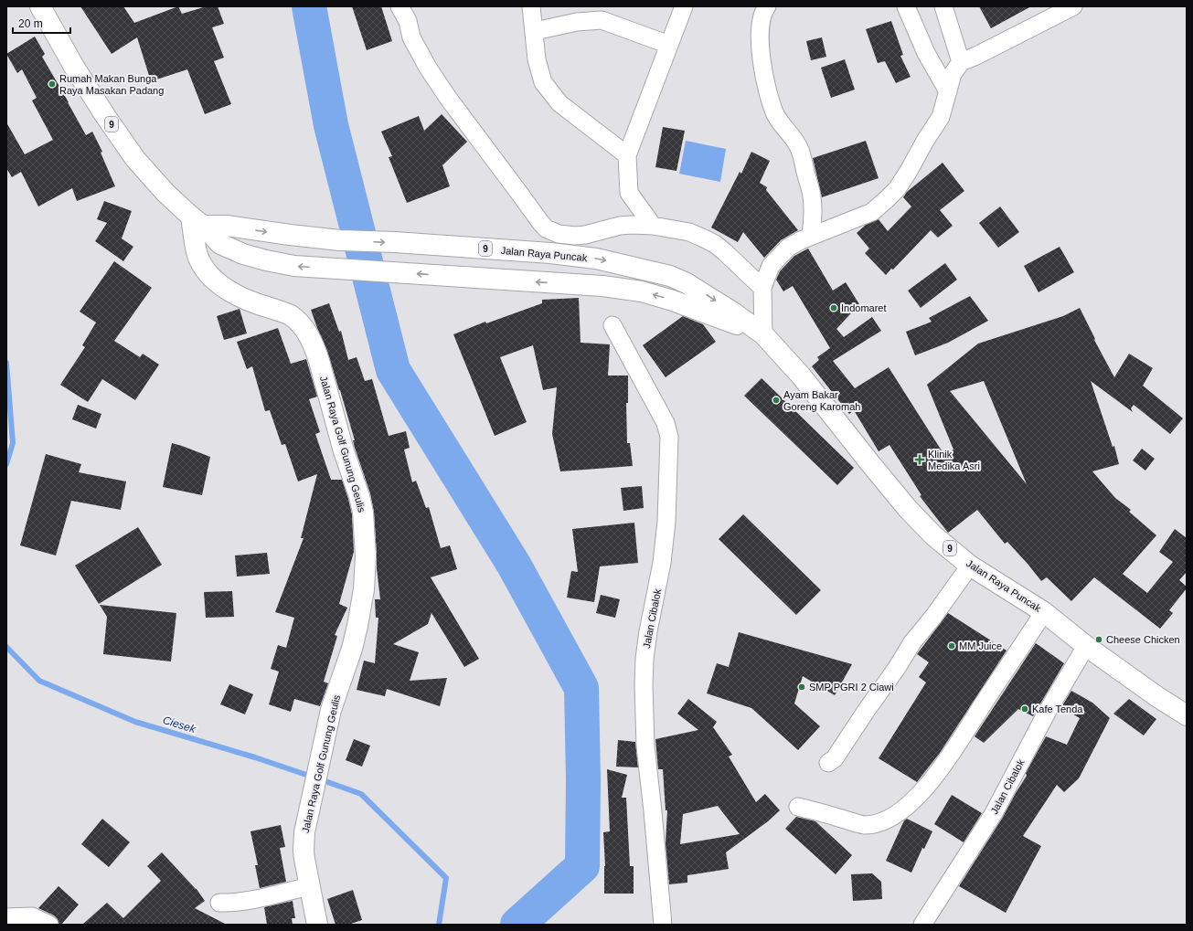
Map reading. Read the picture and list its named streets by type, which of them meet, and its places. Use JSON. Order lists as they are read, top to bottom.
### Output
{
  "streets": {
    "main road": ["9", "Jalan Raya Puncak", "Jalan Raya Golf Gunung Geulis"],
    "street": ["Jalan Cibalok"]
  },
  "crossings": [
    ["9", "Jalan Raya Puncak"],
    ["9", "Jalan Raya Golf Gunung Geulis"],
    ["Jalan Raya Puncak", "Jalan Raya Golf Gunung Geulis"],
    ["Jalan Raya Puncak", "Jalan Cibalok"]
  ],
  "water": ["Ciesek"],
  "places": {
    "other": [
      "Rumah Makan Bunga Raya Masakan Padang",
      "Indomaret",
      "Ayam Bakar Goreng Karomah",
      "Cheese Chicken",
      "MM Juice",
      "SMP PGRI 2 Ciawi",
      "Kafe Tenda"
    ],
    "health": ["Klinik Medika Asri"]
  },
  "scale_bar": "20 m"
}
